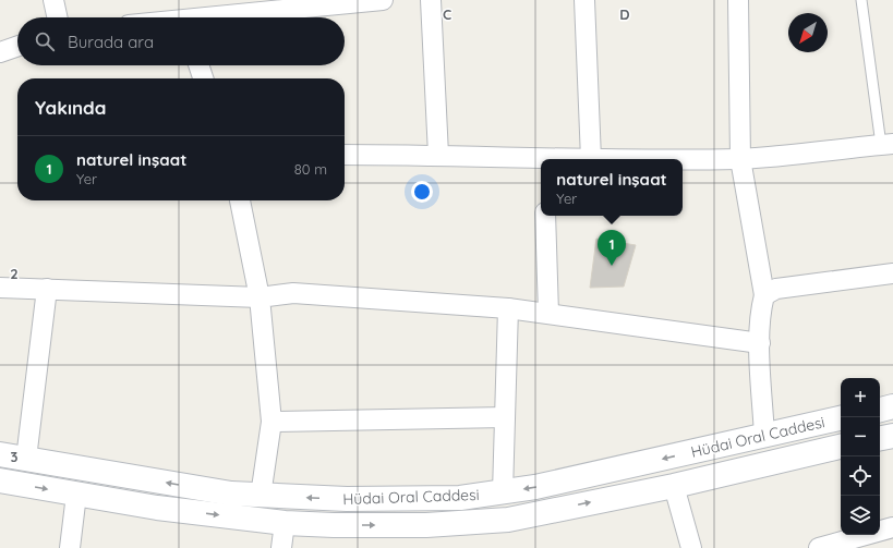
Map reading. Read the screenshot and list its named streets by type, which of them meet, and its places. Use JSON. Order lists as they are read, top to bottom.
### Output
{
  "streets": {
    "street": ["Hüdai Oral Caddesi"]
  },
  "north": "bottom left",
  "page": {
    "search": "Burada ara",
    "heading": "Yakında",
    "list": [
      {
        "mark": "1",
        "name": "naturel inşaat",
        "note": "Yer",
        "value": "80 m"
      }
    ],
    "popup": ["naturel inşaat", "Yer"],
    "pins": "1",
    "map_buttons": ["+", "−"]
  },
  "grid": {
    "columns": ["C", "D"],
    "rows": ["2", "3"]
  }
}
